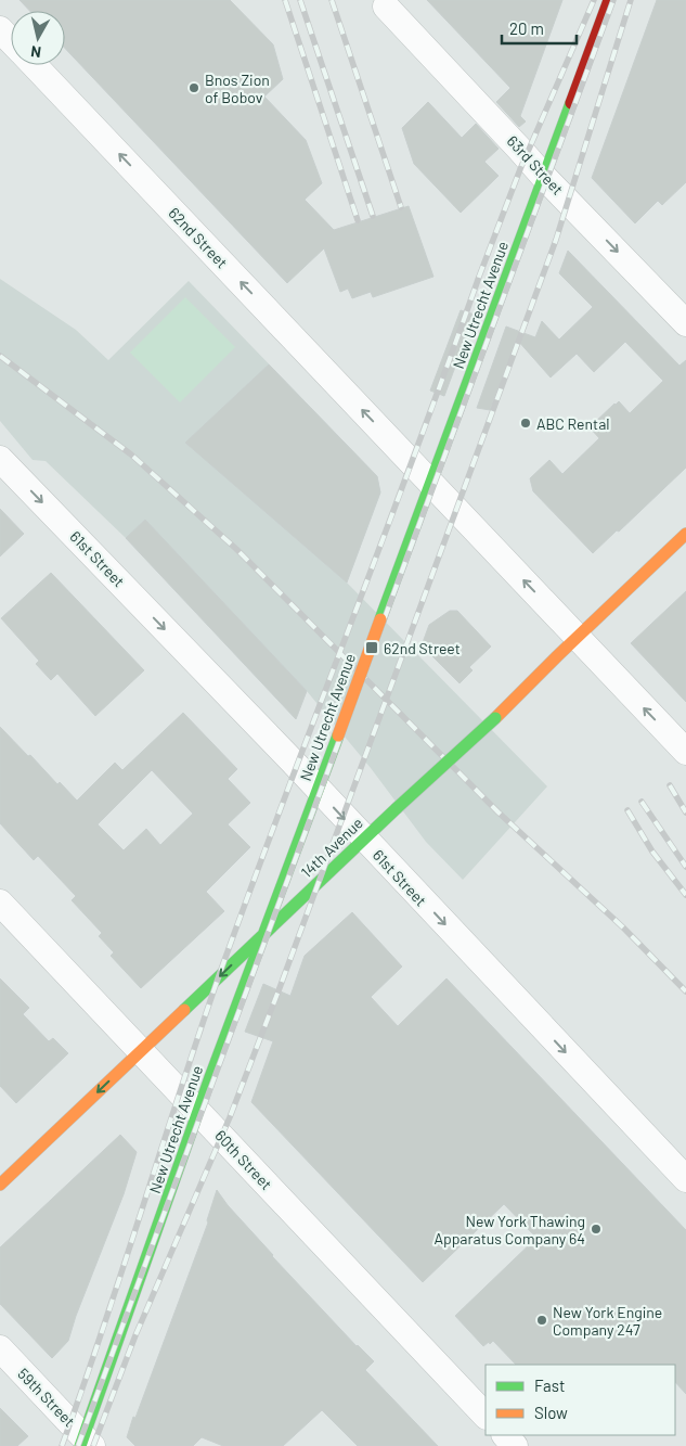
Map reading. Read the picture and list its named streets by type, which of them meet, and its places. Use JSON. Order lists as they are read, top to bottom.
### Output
{
  "streets": {
    "street": [
      "63rd Street",
      "62nd Street",
      "New Utrecht Avenue",
      "61st Street",
      "14th Avenue",
      "60th Street",
      "59th Street"
    ]
  },
  "crossings": [
    ["63rd Street", "New Utrecht Avenue"],
    ["62nd Street", "New Utrecht Avenue"],
    ["62nd Street", "14th Avenue"],
    ["New Utrecht Avenue", "61st Street"],
    ["New Utrecht Avenue", "14th Avenue"],
    ["New Utrecht Avenue", "60th Street"],
    ["New Utrecht Avenue", "59th Street"],
    ["61st Street", "14th Avenue"],
    ["14th Avenue", "60th Street"]
  ],
  "one_way": [
    "63rd Street",
    "62nd Street",
    "61st Street",
    "14th Avenue"
  ],
  "places": {
    "other": [
      "Bnos Zion of Bobov",
      "ABC Rental",
      "New York Thawing Apparatus Company 64",
      "New York Engine Company 247"
    ],
    "transit": ["62nd Street"]
  },
  "legend": ["Fast", "Slow"],
  "scale_bar": "20 m",
  "north": "bottom"
}
